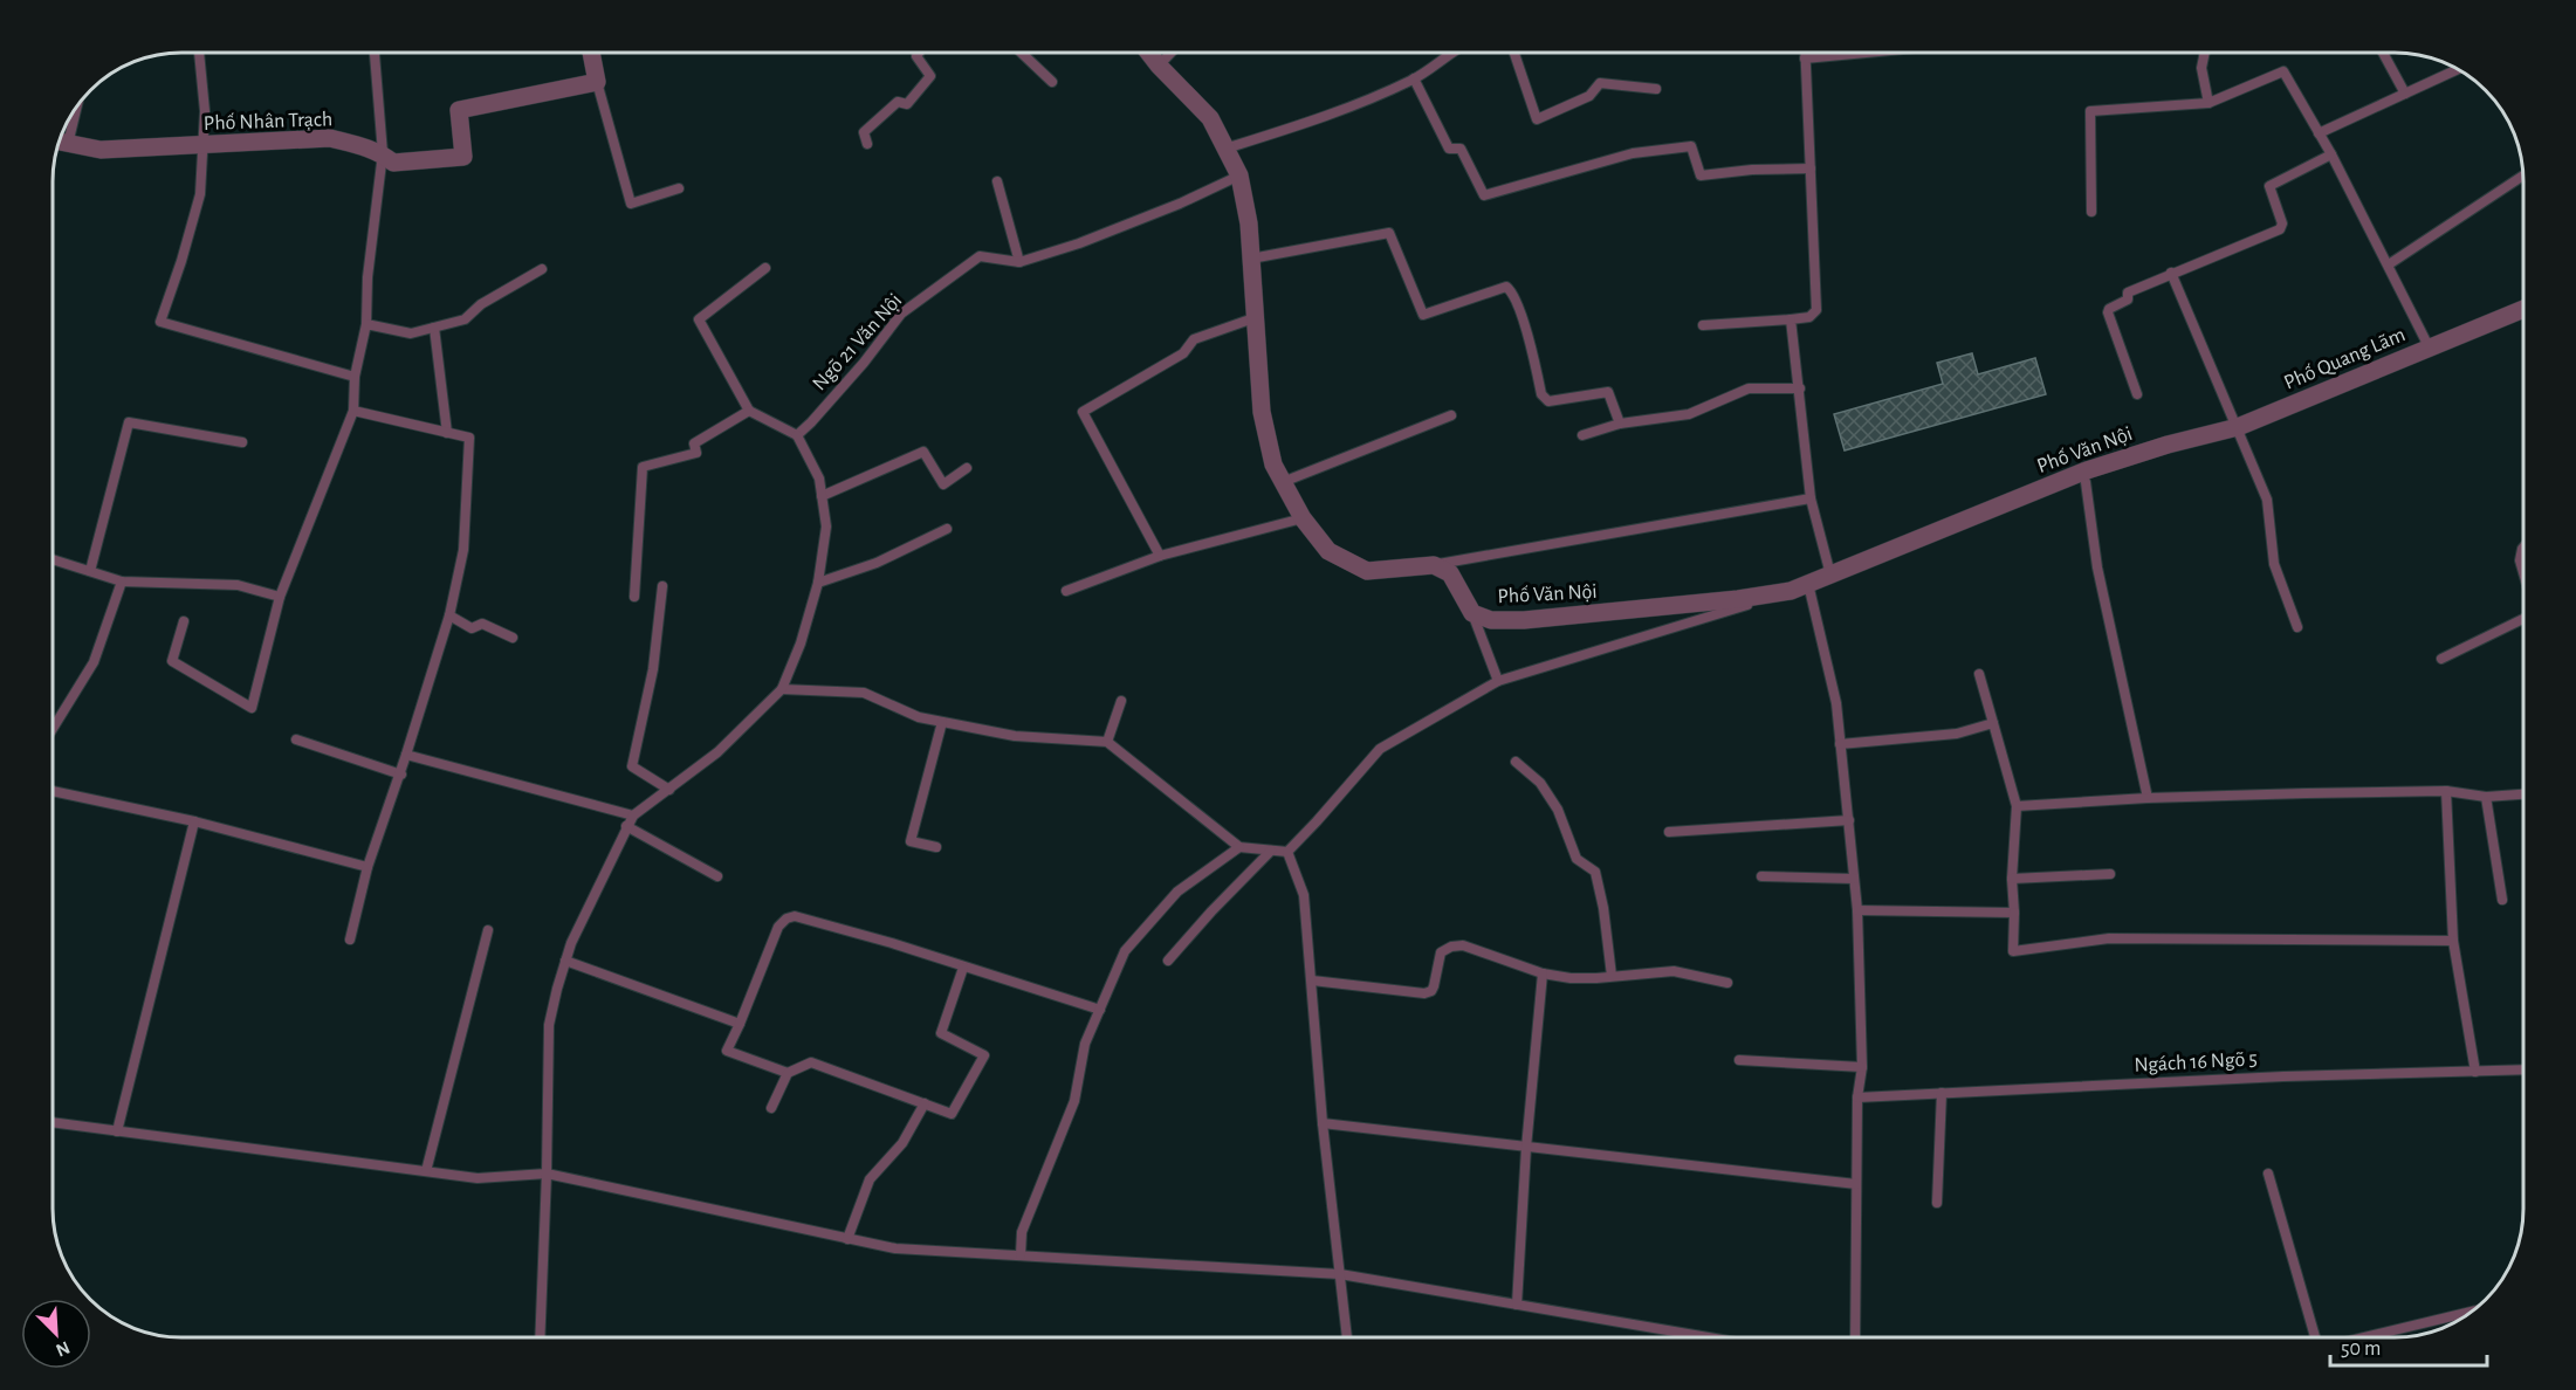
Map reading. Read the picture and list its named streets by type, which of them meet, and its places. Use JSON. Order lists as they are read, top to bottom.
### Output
{
  "streets": {
    "street": ["Phố Nhân Trạch", "Phố Quang Lãm", "Phố Văn Nội"],
    "lane": ["Ngõ 21 Văn Nội", "Ngách 16 Ngõ 5"]
  },
  "crossings": [
    ["Phố Quang Lãm", "Phố Văn Nội"]
  ],
  "scale_bar": "50 m",
  "north": "bottom right"
}
